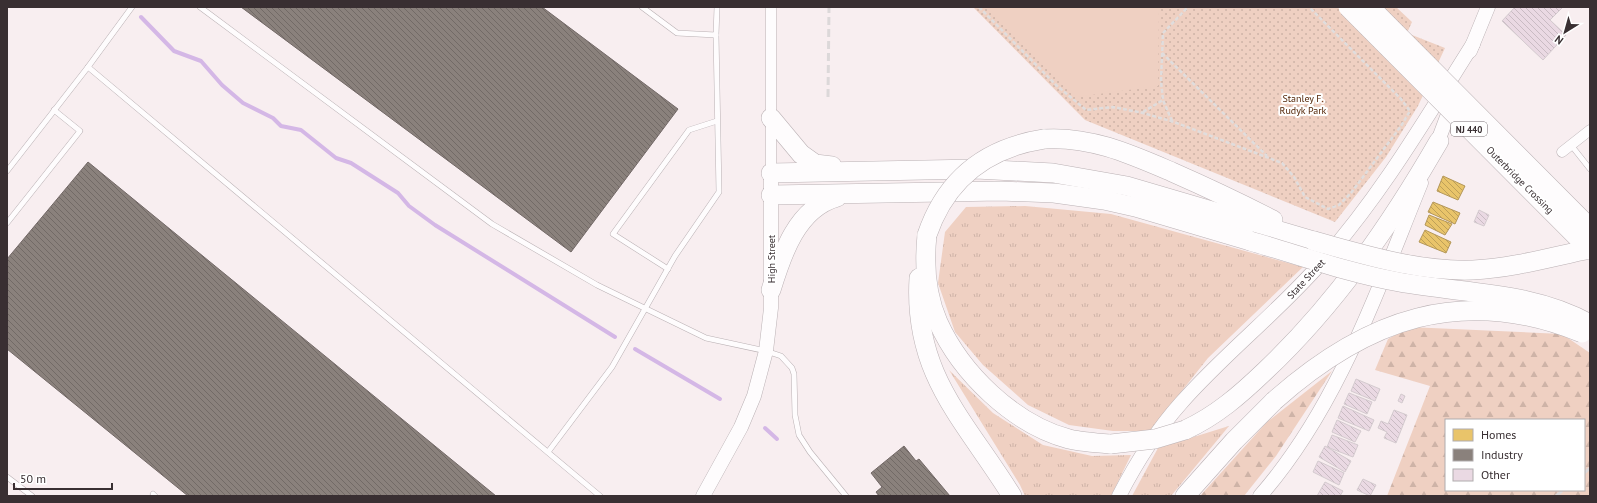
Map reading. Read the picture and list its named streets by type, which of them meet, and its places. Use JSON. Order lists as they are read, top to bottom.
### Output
{
  "streets": {
    "highway": ["NJ 440", "Outerbridge Crossing"],
    "street": ["High Street", "State Street"]
  },
  "parks": ["Stanley F. Rudyk Park"],
  "legend": ["Homes", "Industry", "Other"],
  "scale_bar": "50 m",
  "north": "bottom left"
}
